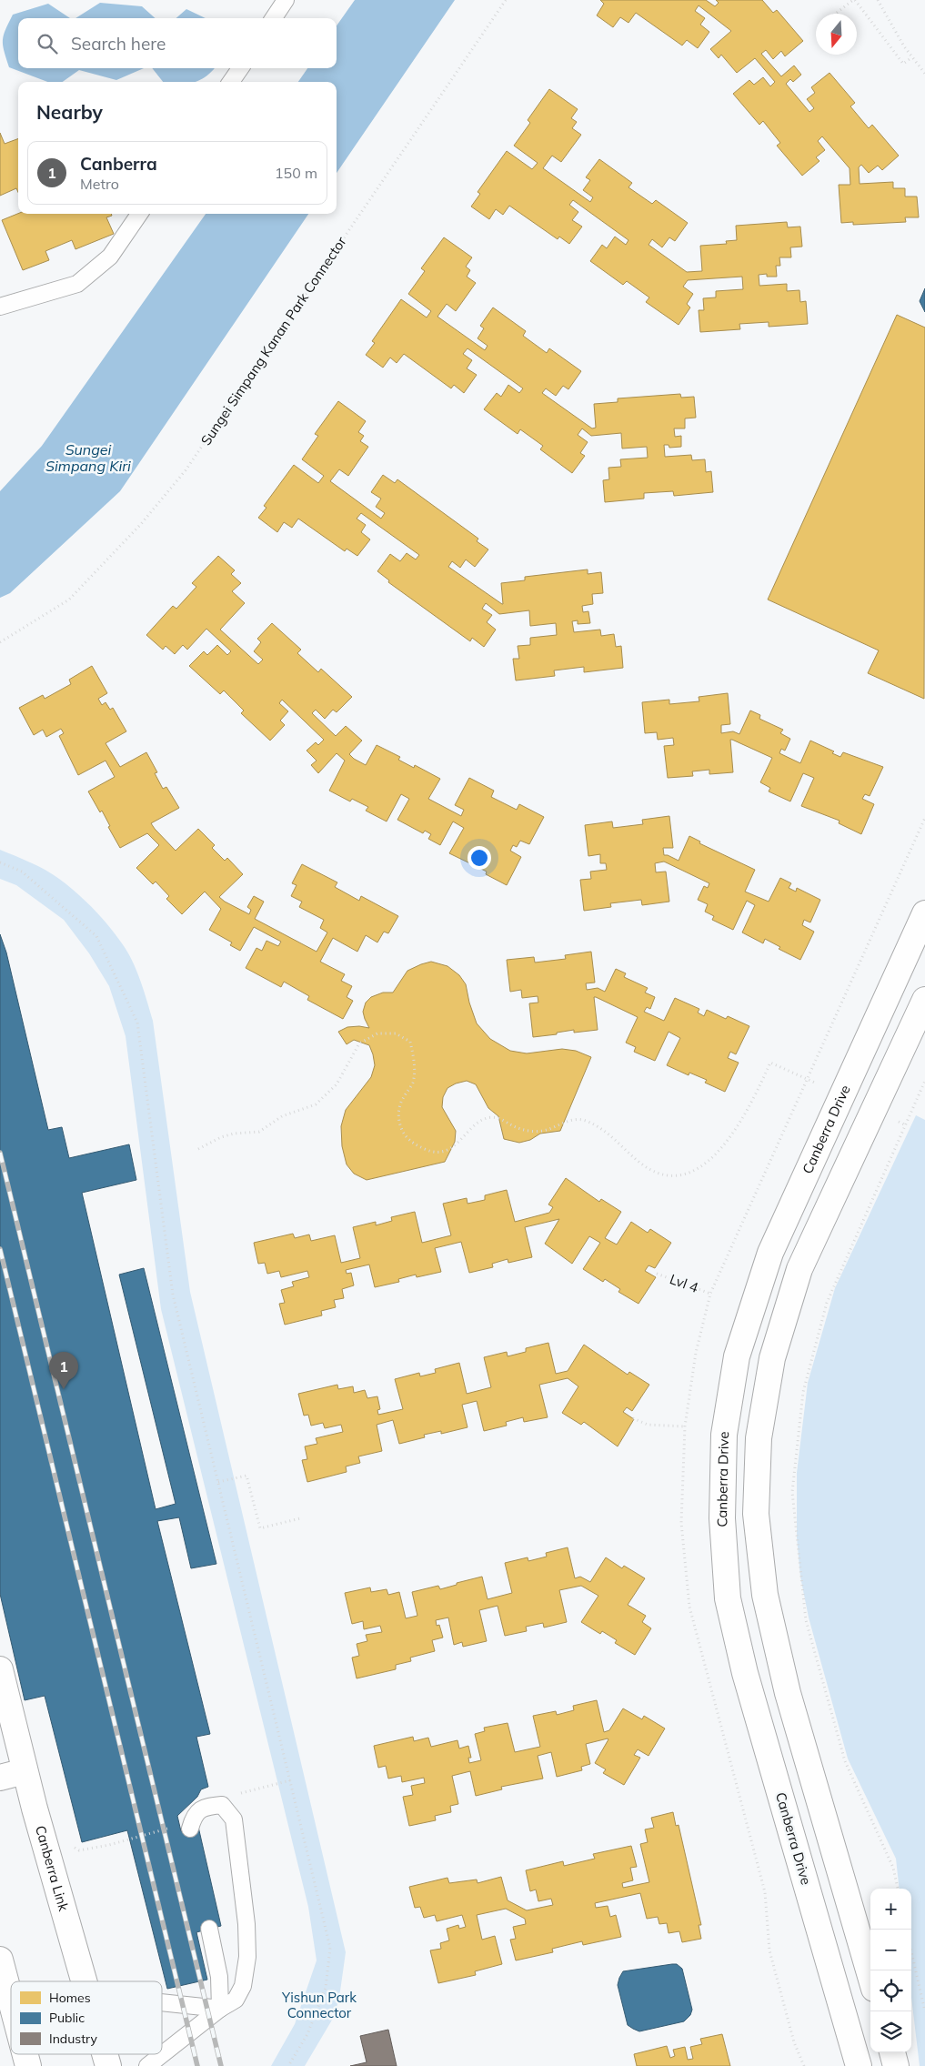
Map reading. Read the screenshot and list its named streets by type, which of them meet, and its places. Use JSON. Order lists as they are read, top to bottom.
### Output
{
  "streets": {
    "street": ["Canberra Drive", "Canberra Link"],
    "path": ["Sungei Simpang Kanan Park Connector", "Lvl 4"]
  },
  "water": ["Sungei Simpang Kiri"],
  "parks": ["Yishun Park Connector"],
  "legend": ["Homes", "Public", "Industry"],
  "north": "bottom",
  "page": {
    "search": "Search here",
    "heading": "Nearby",
    "list": [
      {
        "mark": "1",
        "name": "Canberra",
        "note": "Metro",
        "value": "150 m"
      }
    ],
    "pins": "1",
    "map_buttons": ["+", "−"]
  }
}
